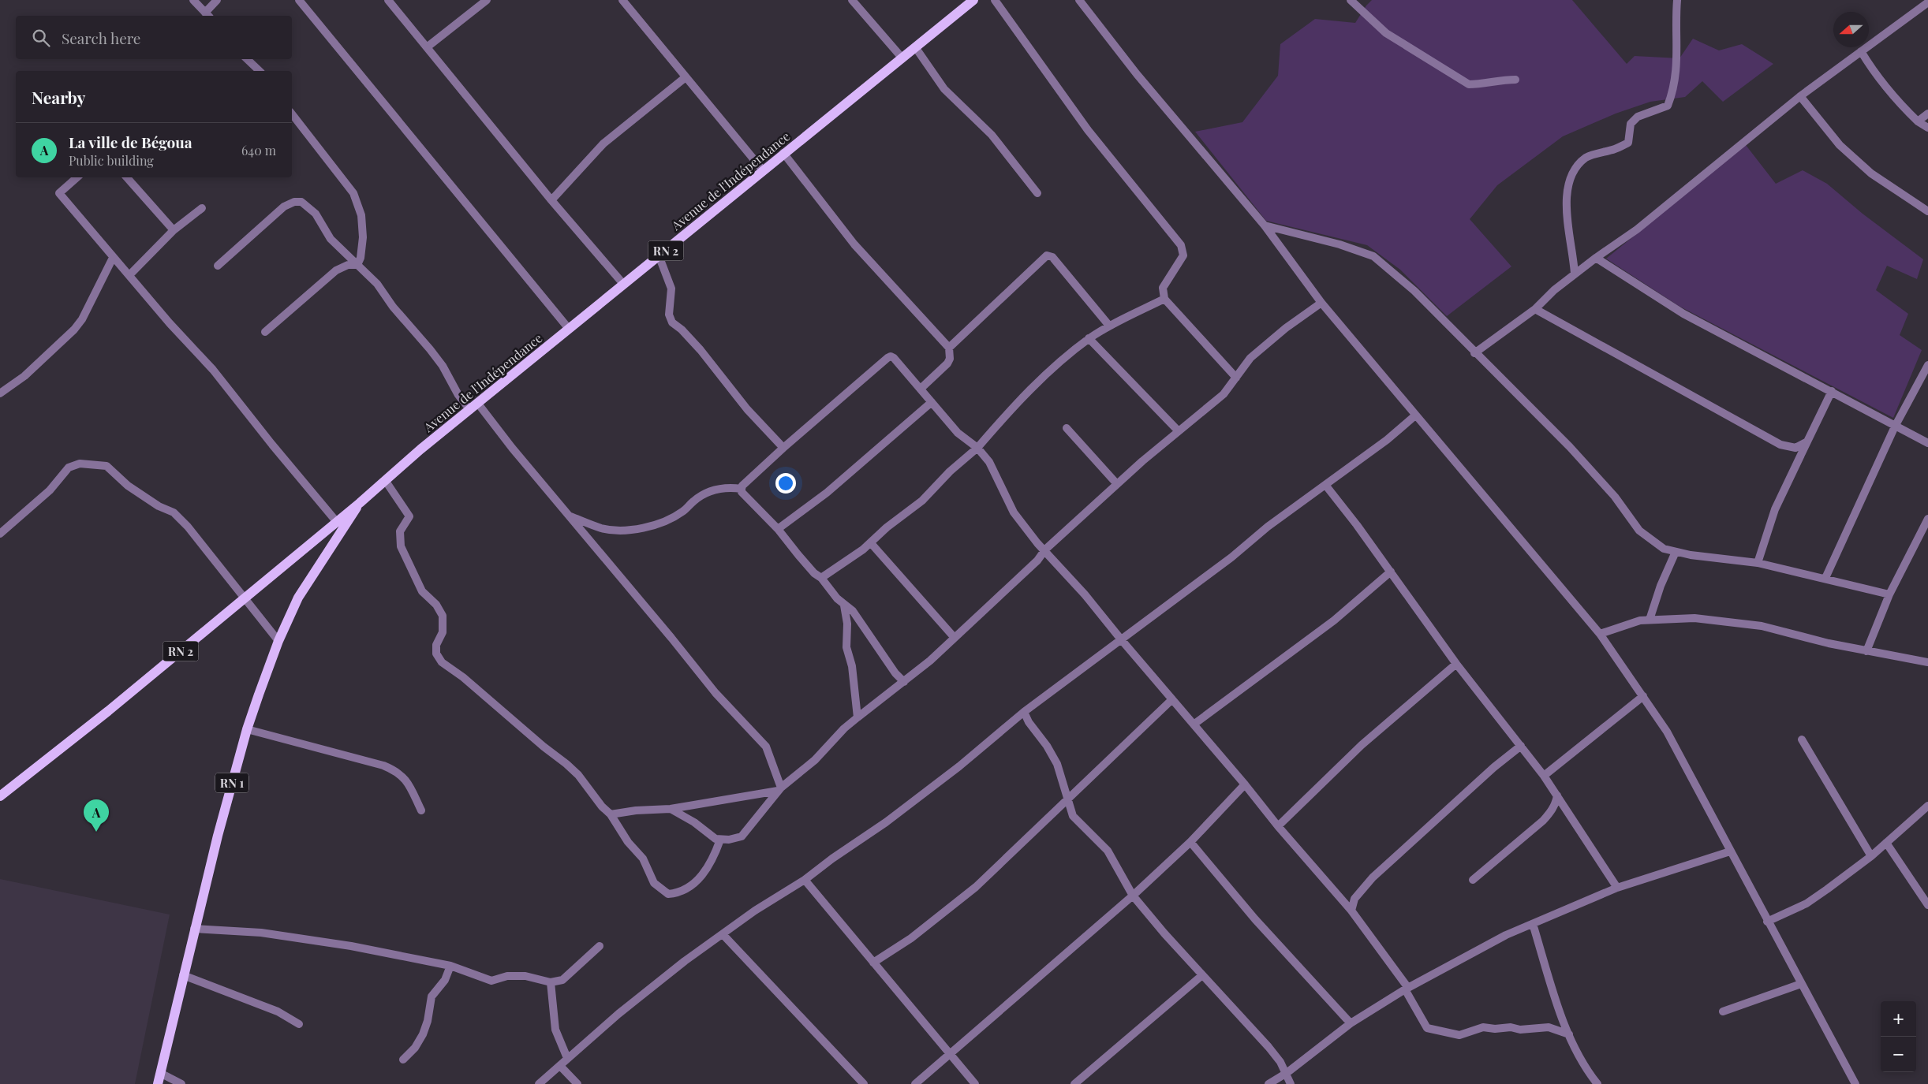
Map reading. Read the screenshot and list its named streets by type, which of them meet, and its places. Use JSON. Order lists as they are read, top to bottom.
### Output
{
  "streets": {
    "main road": ["Avenue de l'Indépendance", "RN 2", "RN 1"]
  },
  "crossings": [
    ["Avenue de l'Indépendance", "RN 2"],
    ["Avenue de l'Indépendance", "RN 1"],
    ["RN 2", "RN 1"]
  ],
  "north": "left",
  "page": {
    "search": "Search here",
    "heading": "Nearby",
    "list": [
      {
        "mark": "A",
        "name": "La ville de Bégoua",
        "note": "Public building",
        "value": "640 m"
      }
    ],
    "pins": "A",
    "map_buttons": ["+", "−"]
  }
}
